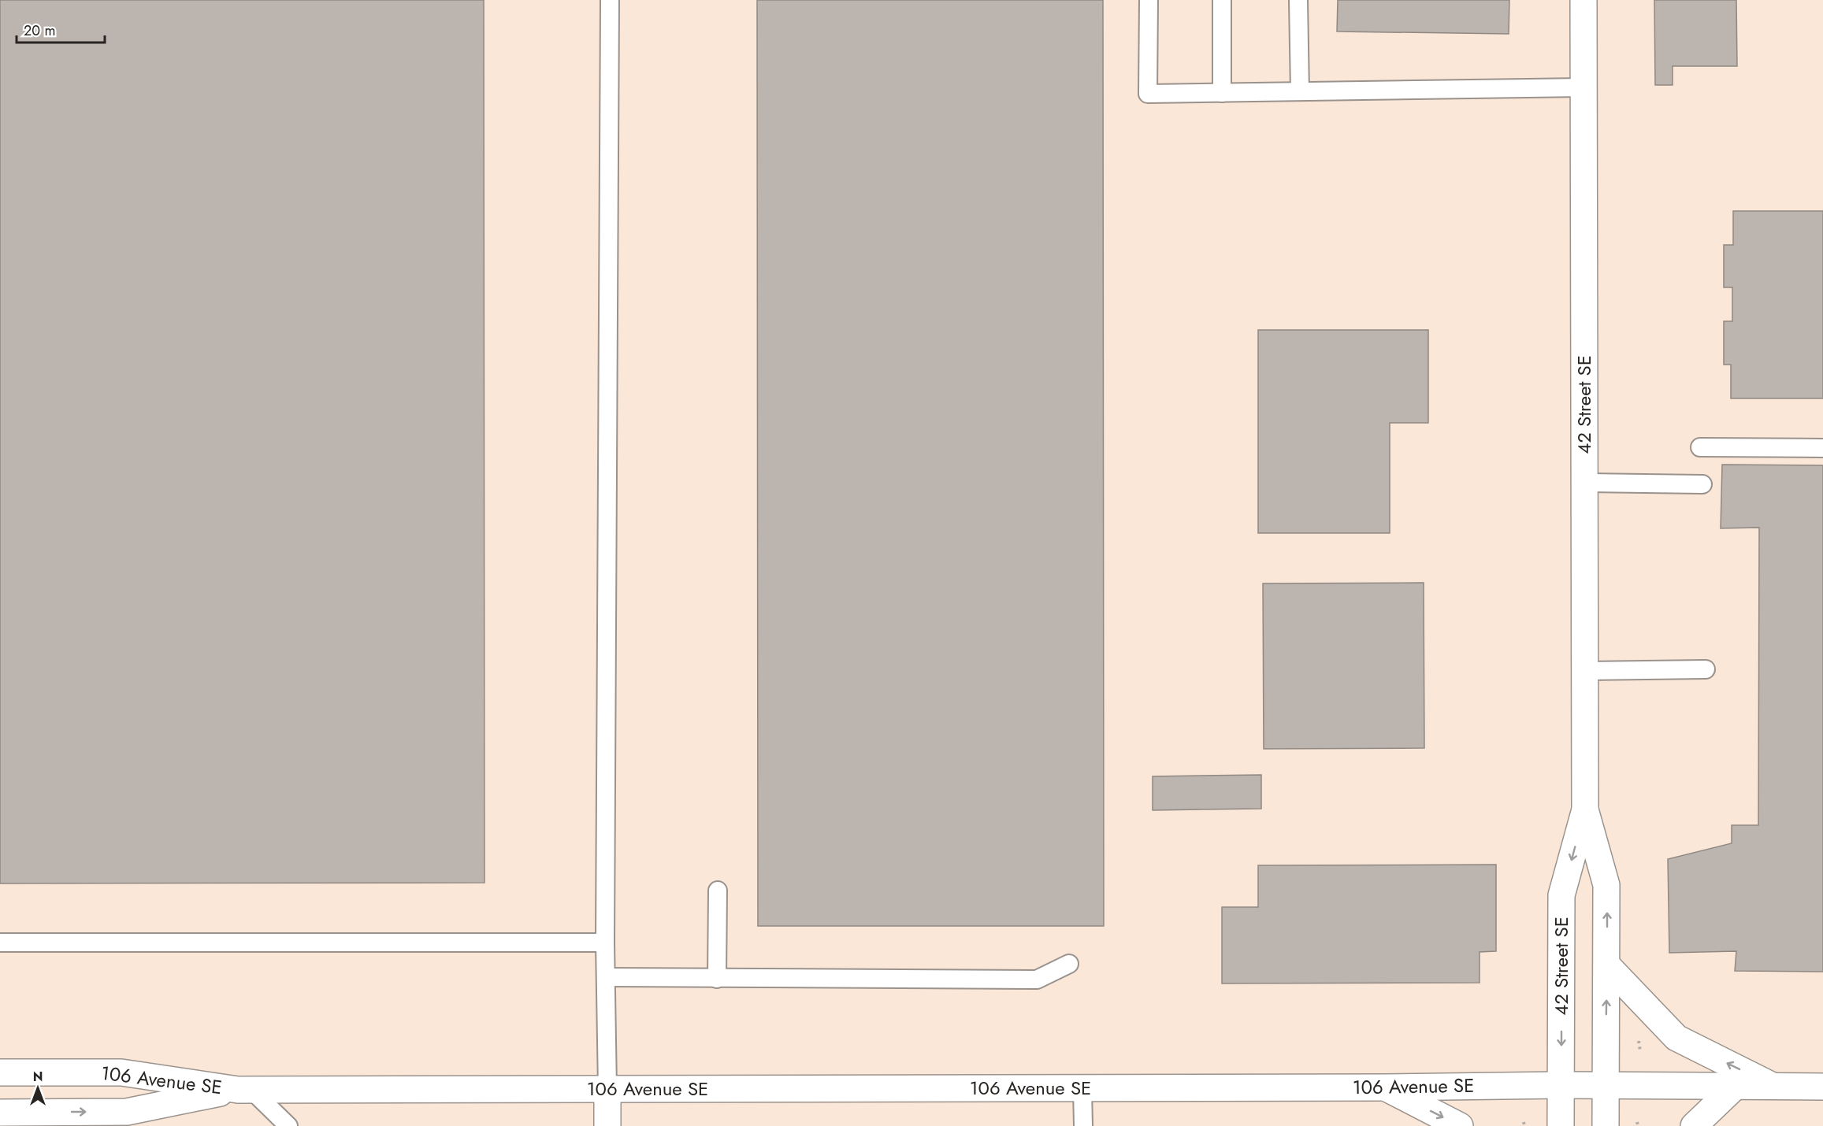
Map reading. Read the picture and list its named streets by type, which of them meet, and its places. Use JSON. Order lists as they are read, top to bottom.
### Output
{
  "streets": {
    "street": ["42 Street SE", "106 Avenue SE"]
  },
  "crossings": [
    ["42 Street SE", "106 Avenue SE"]
  ],
  "scale_bar": "20 m",
  "north": "top"
}
